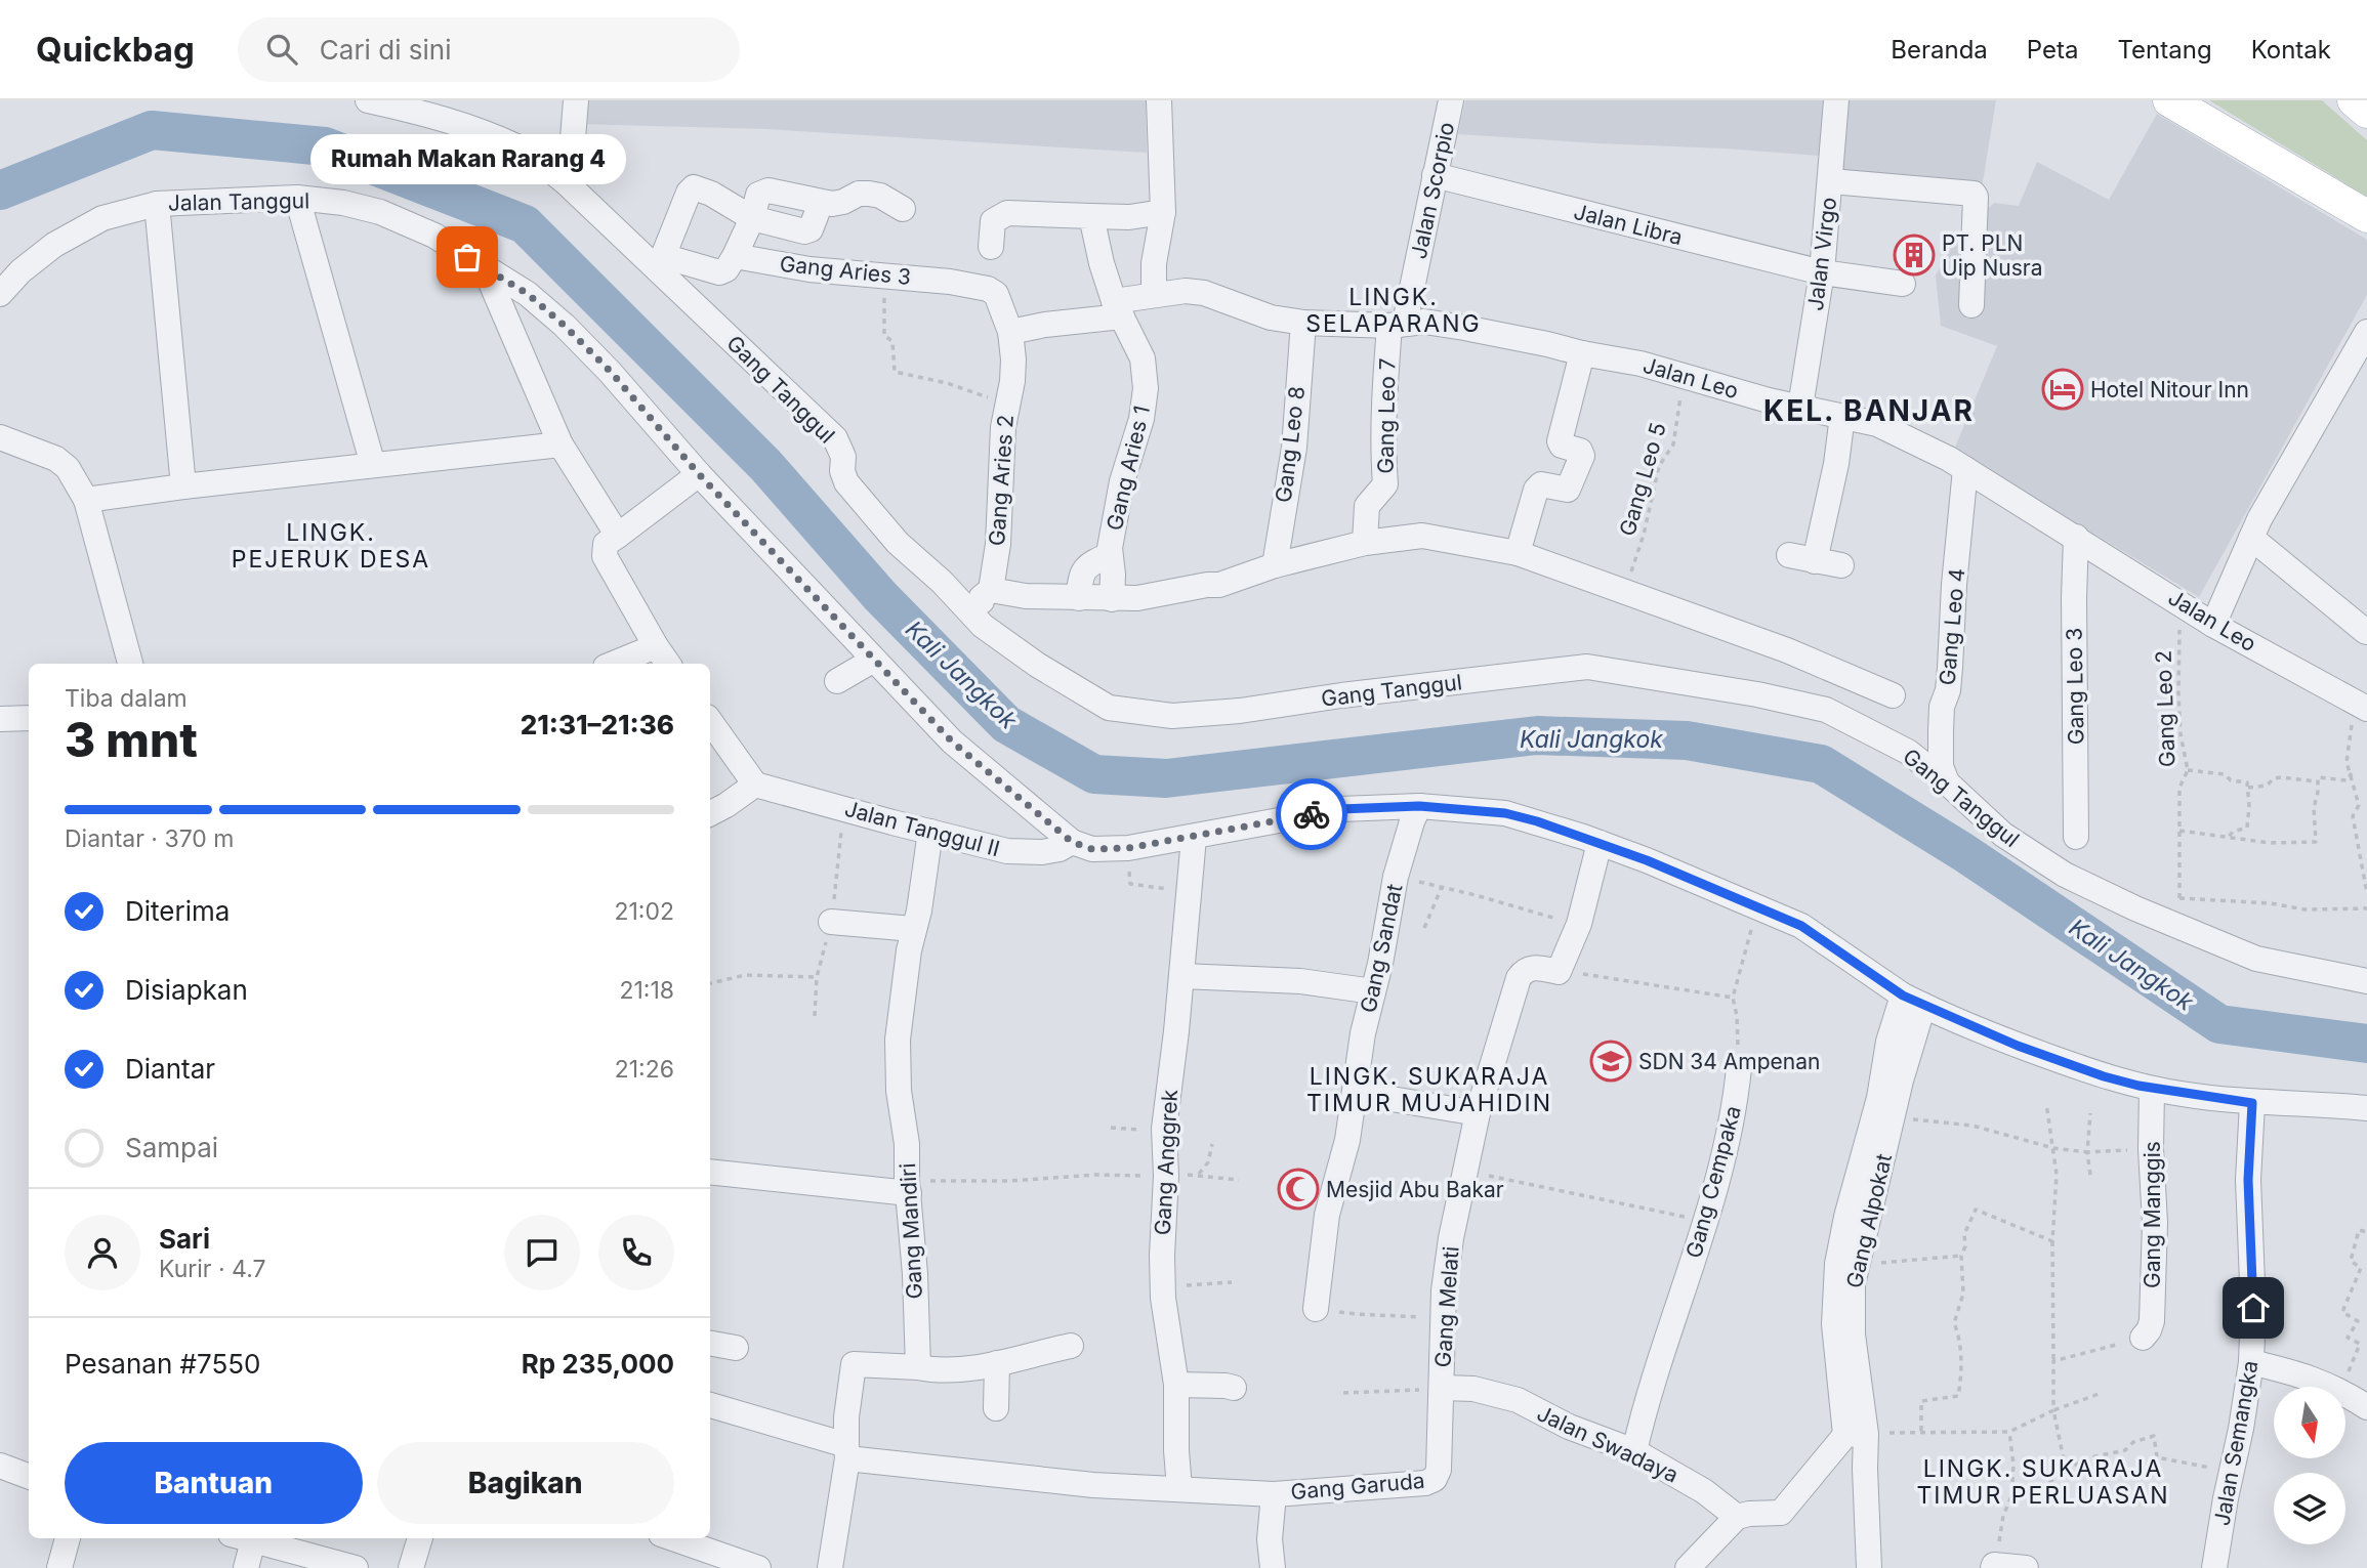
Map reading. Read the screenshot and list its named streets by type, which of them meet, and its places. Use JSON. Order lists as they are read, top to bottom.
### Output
{
  "streets": {
    "street": [
      "Jalan Scorpio",
      "Jalan Tanggul",
      "Jalan Libra",
      "Jalan Virgo",
      "Gang Aries 3",
      "Jalan Leo",
      "Gang Tanggul",
      "Gang Leo 7",
      "Gang Leo 8",
      "Gang Aries 1",
      "Gang Aries 2",
      "Gang Leo 4",
      "Gang Leo 3",
      "Jalan Tanggul II",
      "Gang Sandat",
      "Gang Anggrek",
      "Gang Cempaka",
      "Gang Manggis",
      "Gang Alpokat",
      "Gang Mandiri",
      "Gang Melati",
      "Jalan Semangka",
      "Jalan Swadaya",
      "Gang Garuda"
    ],
    "path": ["Gang Leo 5", "Gang Leo 2"]
  },
  "crossings": [
    ["Jalan Scorpio", "Jalan Libra"],
    ["Jalan Scorpio", "Jalan Leo"],
    ["Jalan Scorpio", "Gang Leo 7"],
    ["Jalan Tanggul", "Jalan Tanggul II"],
    ["Jalan Libra", "Jalan Virgo"],
    ["Jalan Virgo", "Jalan Leo"],
    ["Gang Aries 3", "Jalan Leo"],
    ["Gang Aries 3", "Gang Aries 2"],
    ["Jalan Leo", "Gang Leo 7"],
    ["Jalan Leo", "Gang Leo 8"],
    ["Jalan Leo", "Gang Aries 1"],
    ["Jalan Leo", "Gang Leo 5"],
    ["Jalan Leo", "Gang Aries 2"],
    ["Jalan Leo", "Gang Leo 4"],
    ["Jalan Leo", "Gang Leo 3"],
    ["Jalan Leo", "Gang Leo 2"],
    ["Gang Tanggul", "Gang Aries 2"],
    ["Gang Tanggul", "Gang Leo 4"],
    ["Jalan Tanggul II", "Gang Sandat"],
    ["Jalan Tanggul II", "Gang Anggrek"],
    ["Jalan Tanggul II", "Gang Manggis"],
    ["Jalan Tanggul II", "Gang Alpokat"],
    ["Jalan Tanggul II", "Gang Mandiri"],
    ["Jalan Tanggul II", "Jalan Semangka"],
    ["Gang Anggrek", "Gang Garuda"],
    ["Gang Cempaka", "Jalan Swadaya"],
    ["Gang Melati", "Jalan Swadaya"],
    ["Gang Melati", "Gang Garuda"],
    ["Jalan Swadaya", "Gang Garuda"]
  ],
  "districts": [
    "LINGK. SELAPARANG",
    "KEL. BANJAR",
    "LINGK. PEJERUK DESA",
    "LINGK. SUKARAJA TIMUR MUJAHIDIN",
    "LINGK. SUKARAJA TIMUR PERLUASAN"
  ],
  "water": ["Kali Jangkok"],
  "places": {
    "building": ["PT. PLN Uip Nusra"],
    "other": ["Rumah Makan Rarang 4"],
    "hotel": ["Hotel Nitour Inn"],
    "school or university": ["SDN 34 Ampenan"],
    "mosque": ["Mesjid Abu Bakar"]
  },
  "north": "bottom",
  "page": {
    "header": "Quickbag",
    "search": "Cari di sini",
    "nav": [
      "Beranda",
      "Peta",
      "Tentang",
      "Kontak"
    ],
    "bubble": "Rumah Makan Rarang 4",
    "heading": ["3 mnt", "Tiba dalam", "21:31–21:36"],
    "panel": [
      "Sari",
      "Kurir · 4.7",
      "Pesanan #7550",
      "Rp 235,000"
    ],
    "bar": "Diantar · 370 m",
    "list": [
      ["Diterima", "21:02"],
      ["Disiapkan", "21:18"],
      ["Diantar", "21:26"],
      "Sampai"
    ],
    "buttons": ["Bantuan", "Bagikan"]
  }
}
